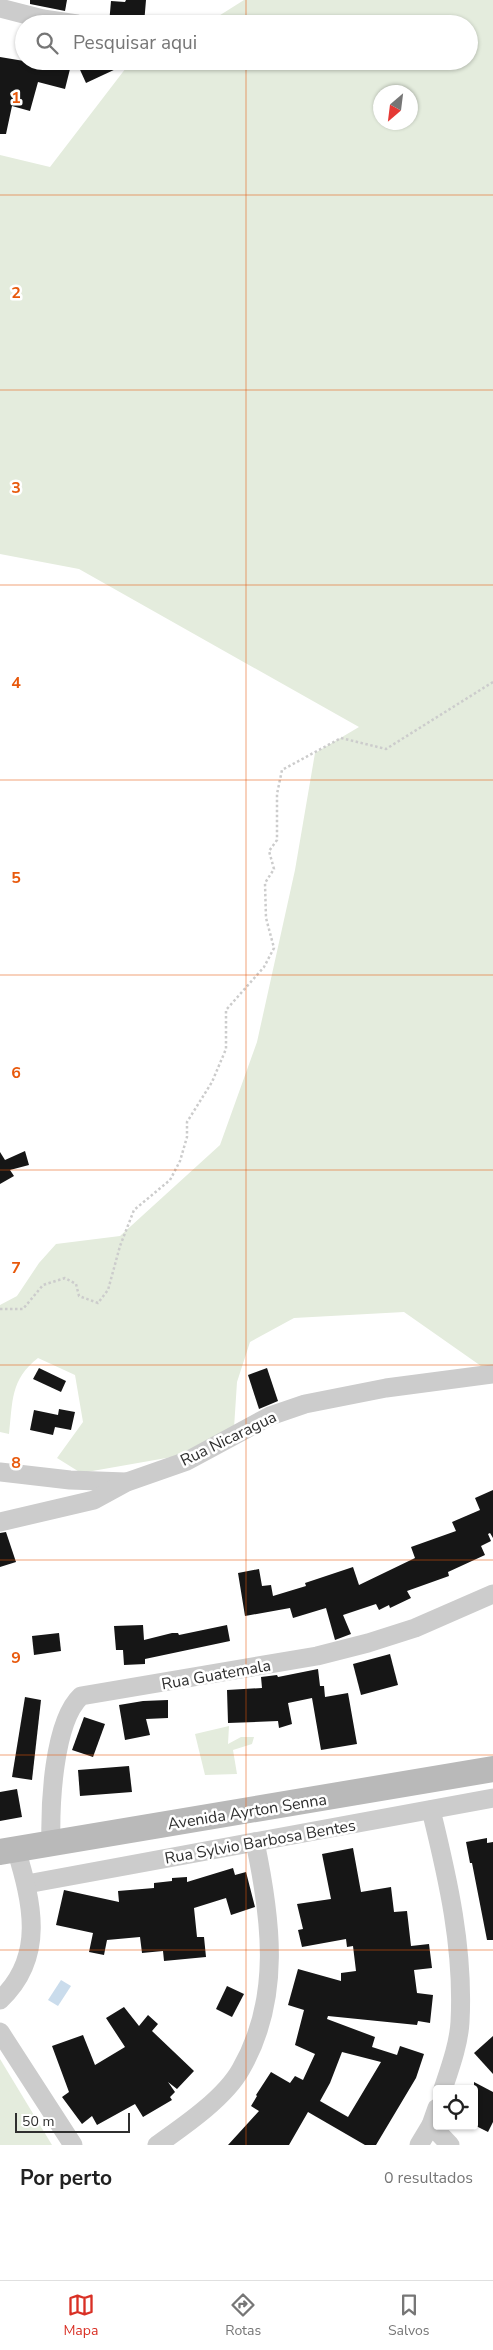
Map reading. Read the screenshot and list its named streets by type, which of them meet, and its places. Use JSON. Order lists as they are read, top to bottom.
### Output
{
  "streets": {
    "main road": ["Avenida Ayrton Senna"],
    "street": ["Rua Nicaragua", "Rua Guatemala", "Rua Sylvio Barbosa Bentes"]
  },
  "crossings": [
    ["Rua Guatemala", "Avenida Ayrton Senna"]
  ],
  "scale_bar": "50 m",
  "north": "bottom left",
  "page": {
    "search": "Pesquisar aqui",
    "scale": "50 m",
    "heading": ["Por perto", "0 resultados"],
    "nav": ["Mapa", "Rotas", "Salvos"]
  },
  "grid": {
    "rows": [
      "1",
      "2",
      "3",
      "4",
      "5",
      "6",
      "7",
      "8",
      "9"
    ]
  }
}
